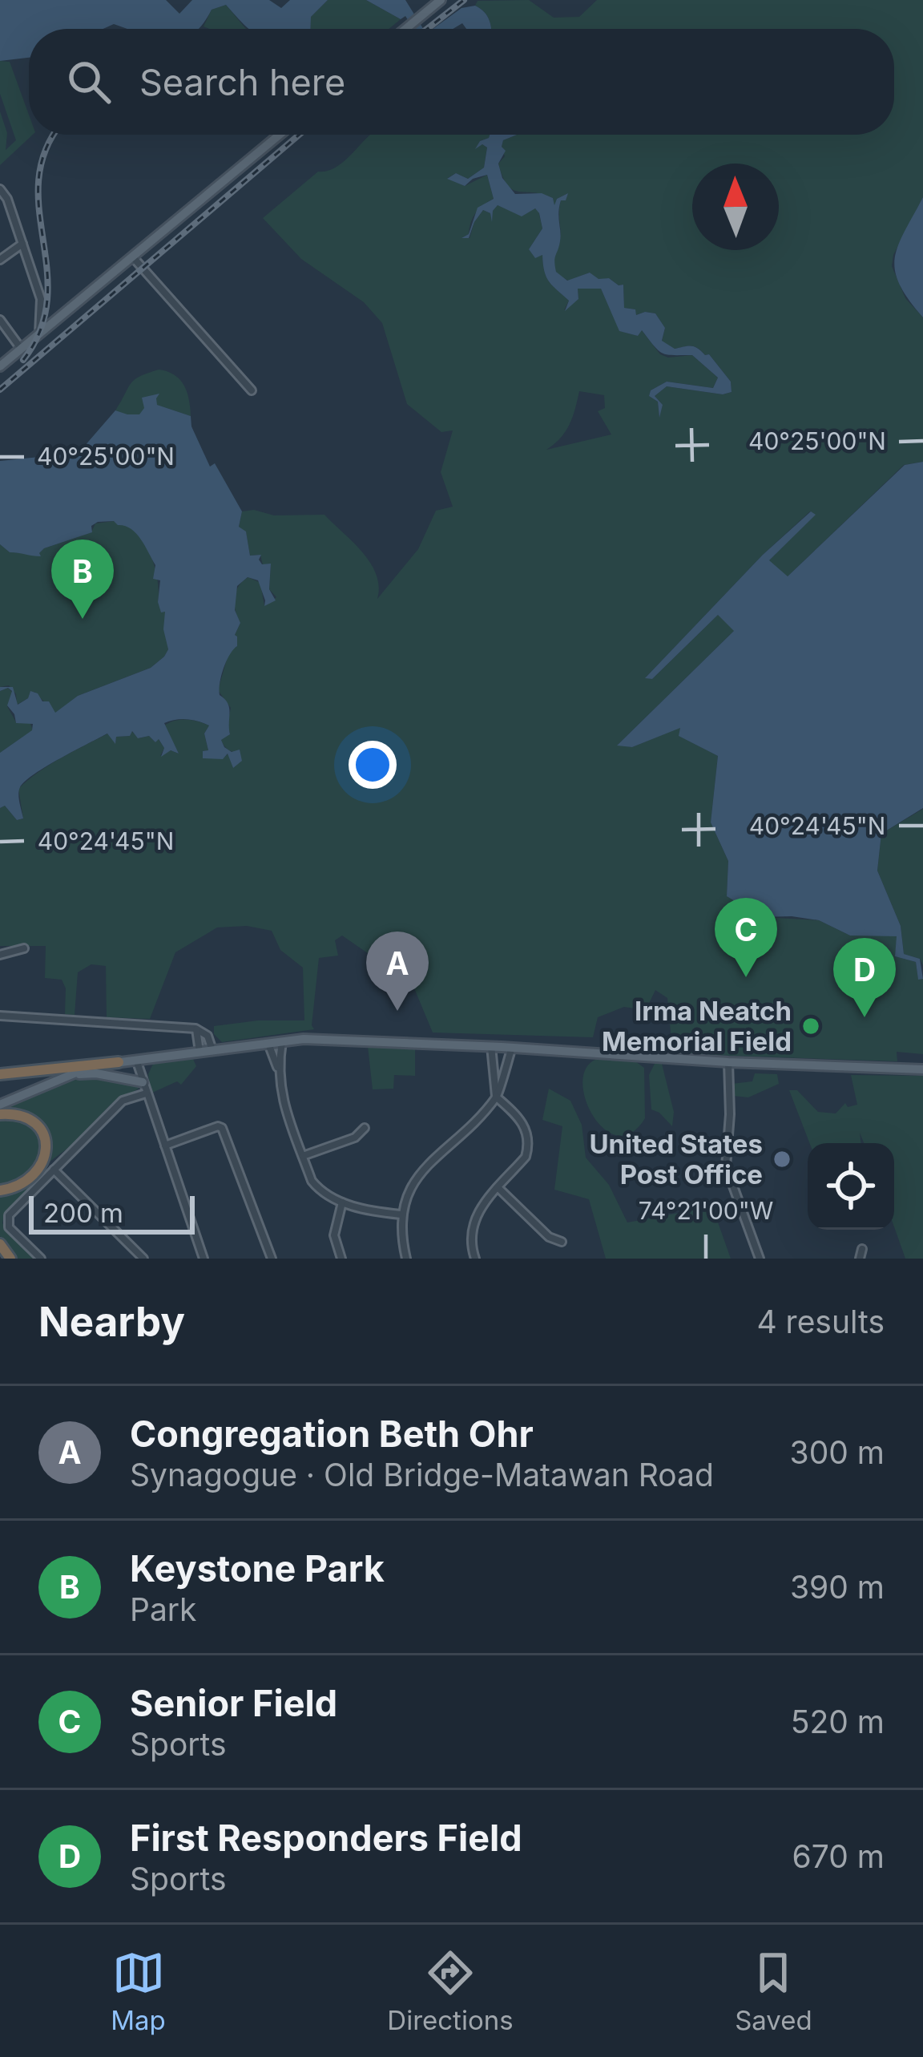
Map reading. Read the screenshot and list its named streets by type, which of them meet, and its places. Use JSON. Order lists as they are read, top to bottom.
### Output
{
  "places": ["Irma Neatch Memorial Field", "United States Post Office"],
  "scale_bar": "200 m",
  "north": "top",
  "page": {
    "search": "Search here",
    "pins": [
      "B",
      "C",
      "A",
      "D"
    ],
    "scale": "200 m",
    "heading": ["Nearby", "4 results"],
    "list": [
      {
        "mark": "A",
        "name": "Congregation Beth Ohr",
        "note": "Synagogue · Old Bridge-Matawan Road",
        "value": "300 m"
      },
      {
        "mark": "B",
        "name": "Keystone Park",
        "note": "Park",
        "value": "390 m"
      },
      {
        "mark": "C",
        "name": "Senior Field",
        "note": "Sports",
        "value": "520 m"
      },
      {
        "mark": "D",
        "name": "First Responders Field",
        "note": "Sports",
        "value": "670 m"
      }
    ],
    "nav": ["Map", "Directions", "Saved"]
  },
  "coordinates": ["40°25'00\"N", "40°24'45\"N", "74°21'00\"W"]
}
